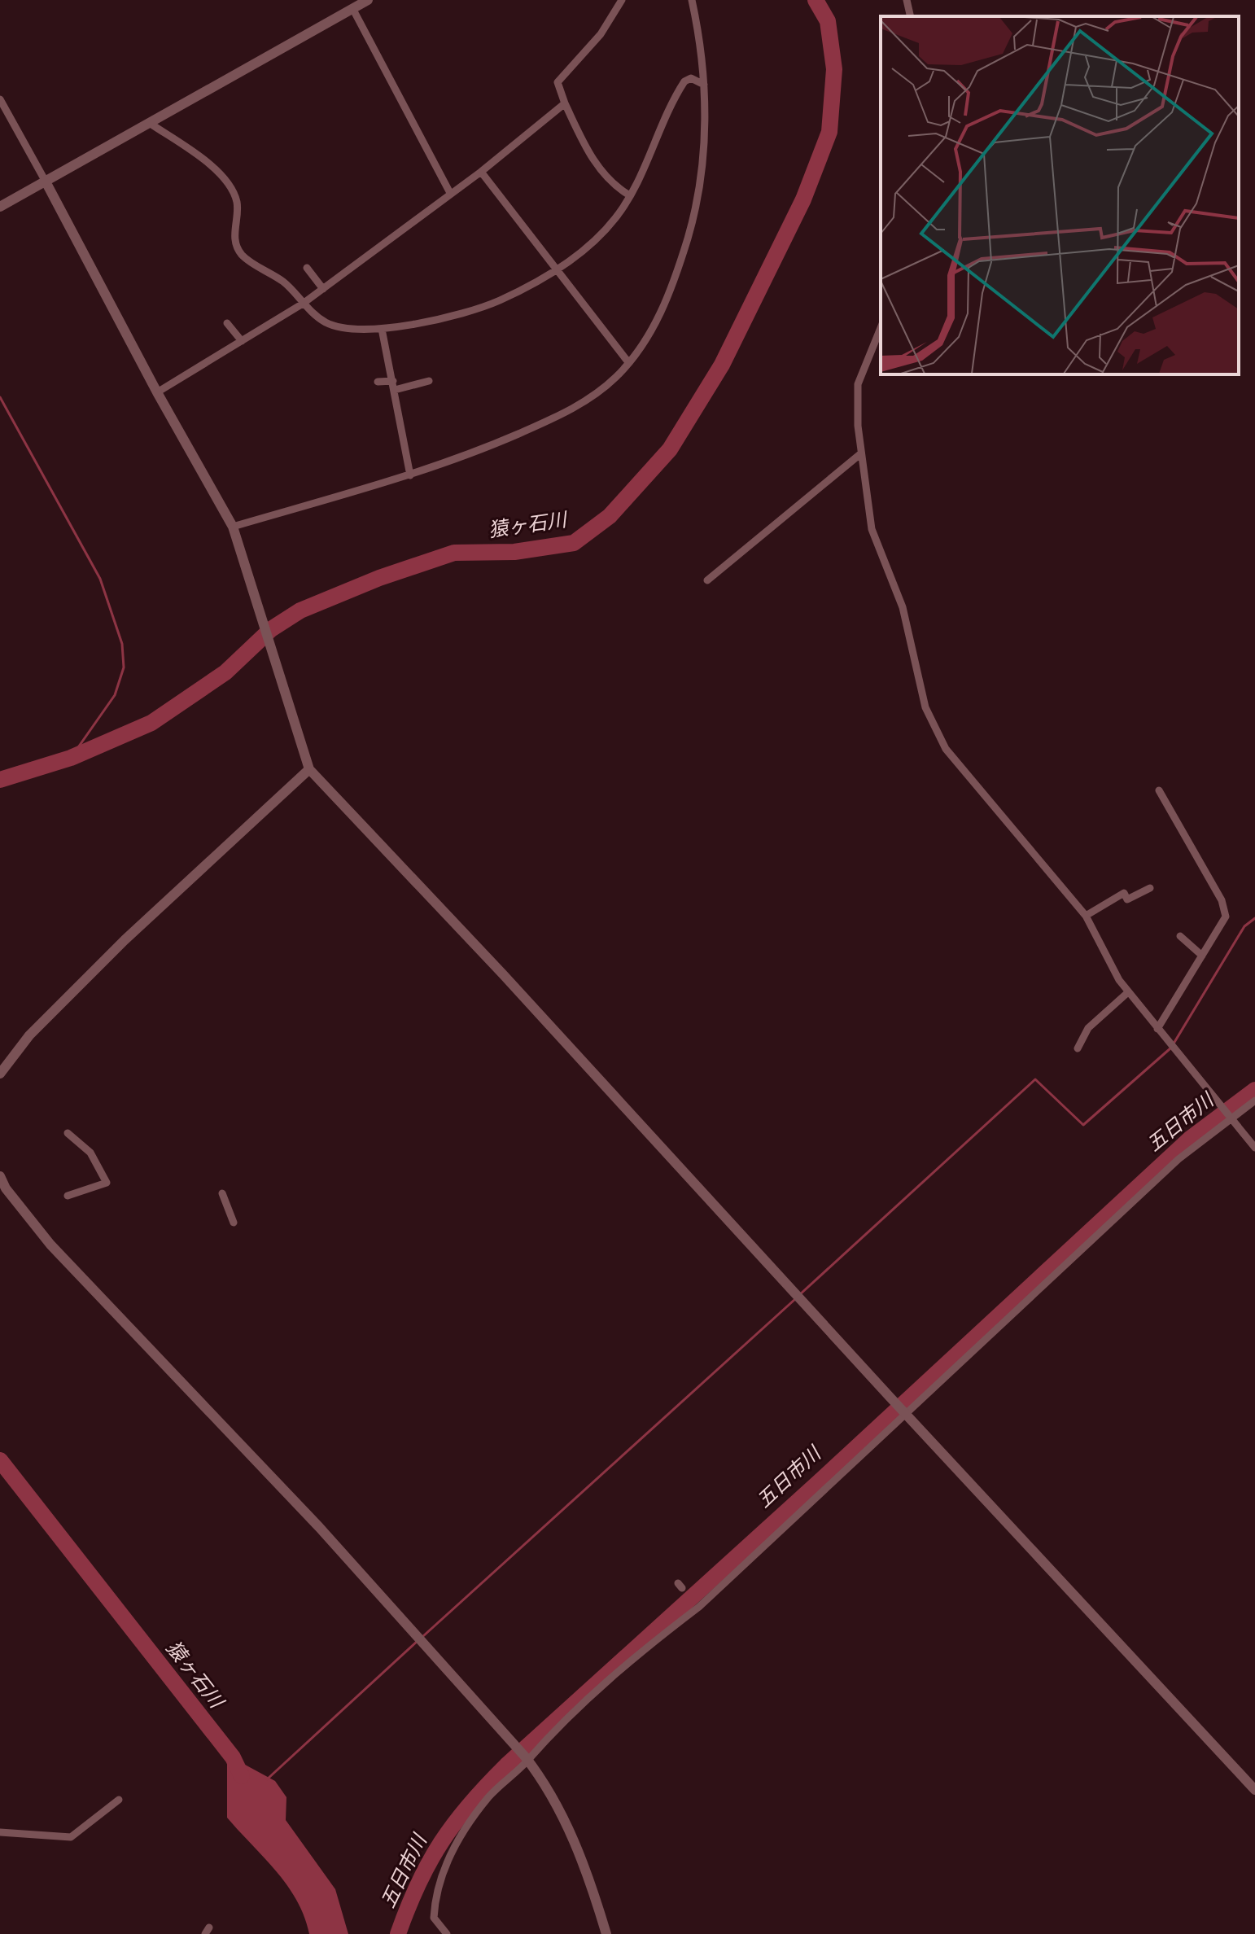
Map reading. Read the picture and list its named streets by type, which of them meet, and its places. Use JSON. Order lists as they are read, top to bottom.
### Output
{
  "water": ["猿ヶ石川", "五日市川"]
}
